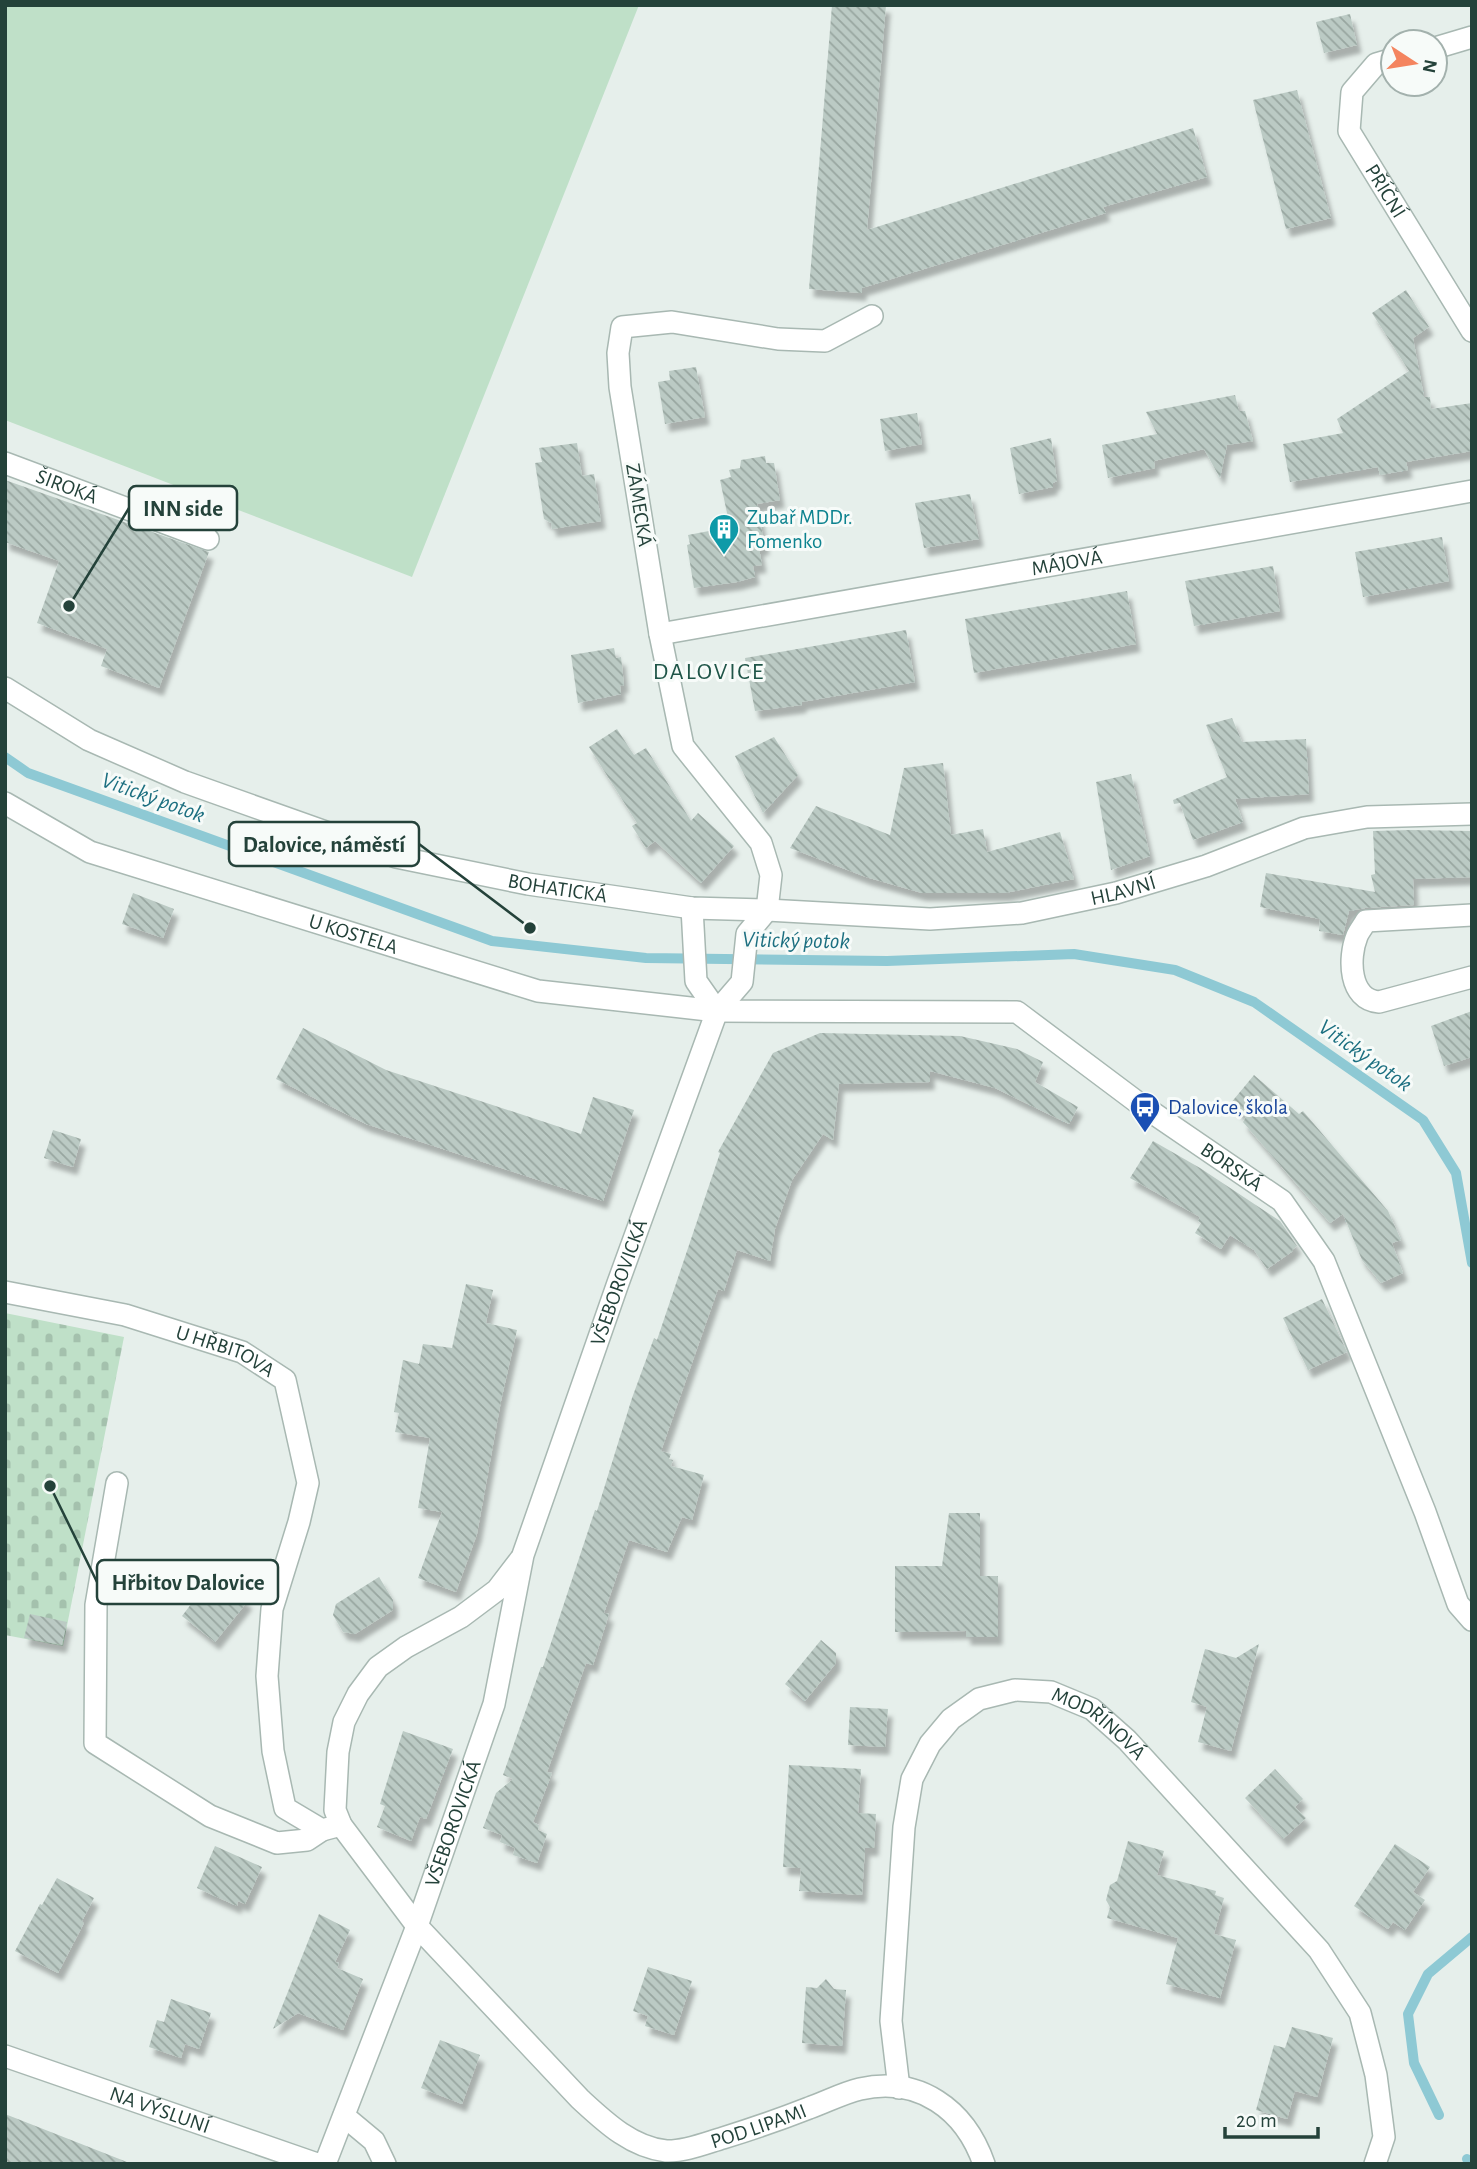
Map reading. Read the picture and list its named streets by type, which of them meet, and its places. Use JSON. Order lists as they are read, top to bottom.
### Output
{
  "streets": {
    "street": [
      "PŘÍČNÍ",
      "ŠIROKÁ",
      "ZÁMECKÁ",
      "MÁJOVÁ",
      "BOHATICKÁ",
      "HLAVNÍ",
      "U KOSTELA",
      "BORSKÁ",
      "VŠEBOROVICKÁ",
      "U HŘBITOVA",
      "MODŘÍNOVÁ",
      "NA VÝSLUNÍ",
      "POD LIPAMI"
    ]
  },
  "crossings": [
    ["ZÁMECKÁ", "MÁJOVÁ"],
    ["ZÁMECKÁ", "BOHATICKÁ"],
    ["ZÁMECKÁ", "HLAVNÍ"],
    ["BOHATICKÁ", "HLAVNÍ"],
    ["U KOSTELA", "BORSKÁ"],
    ["U KOSTELA", "VŠEBOROVICKÁ"],
    ["BORSKÁ", "VŠEBOROVICKÁ"],
    ["VŠEBOROVICKÁ", "U HŘBITOVA"],
    ["VŠEBOROVICKÁ", "POD LIPAMI"],
    ["MODŘÍNOVÁ", "POD LIPAMI"]
  ],
  "districts": ["DALOVICE"],
  "water": ["Vitický potok"],
  "places": {
    "building": ["Zubař MDDr. Fomenko"],
    "other": ["INN side", "Dalovice, náměstí", "Hřbitov Dalovice"],
    "bus stop": ["Dalovice, škola"]
  },
  "scale_bar": "20 m",
  "north": "right"
}
